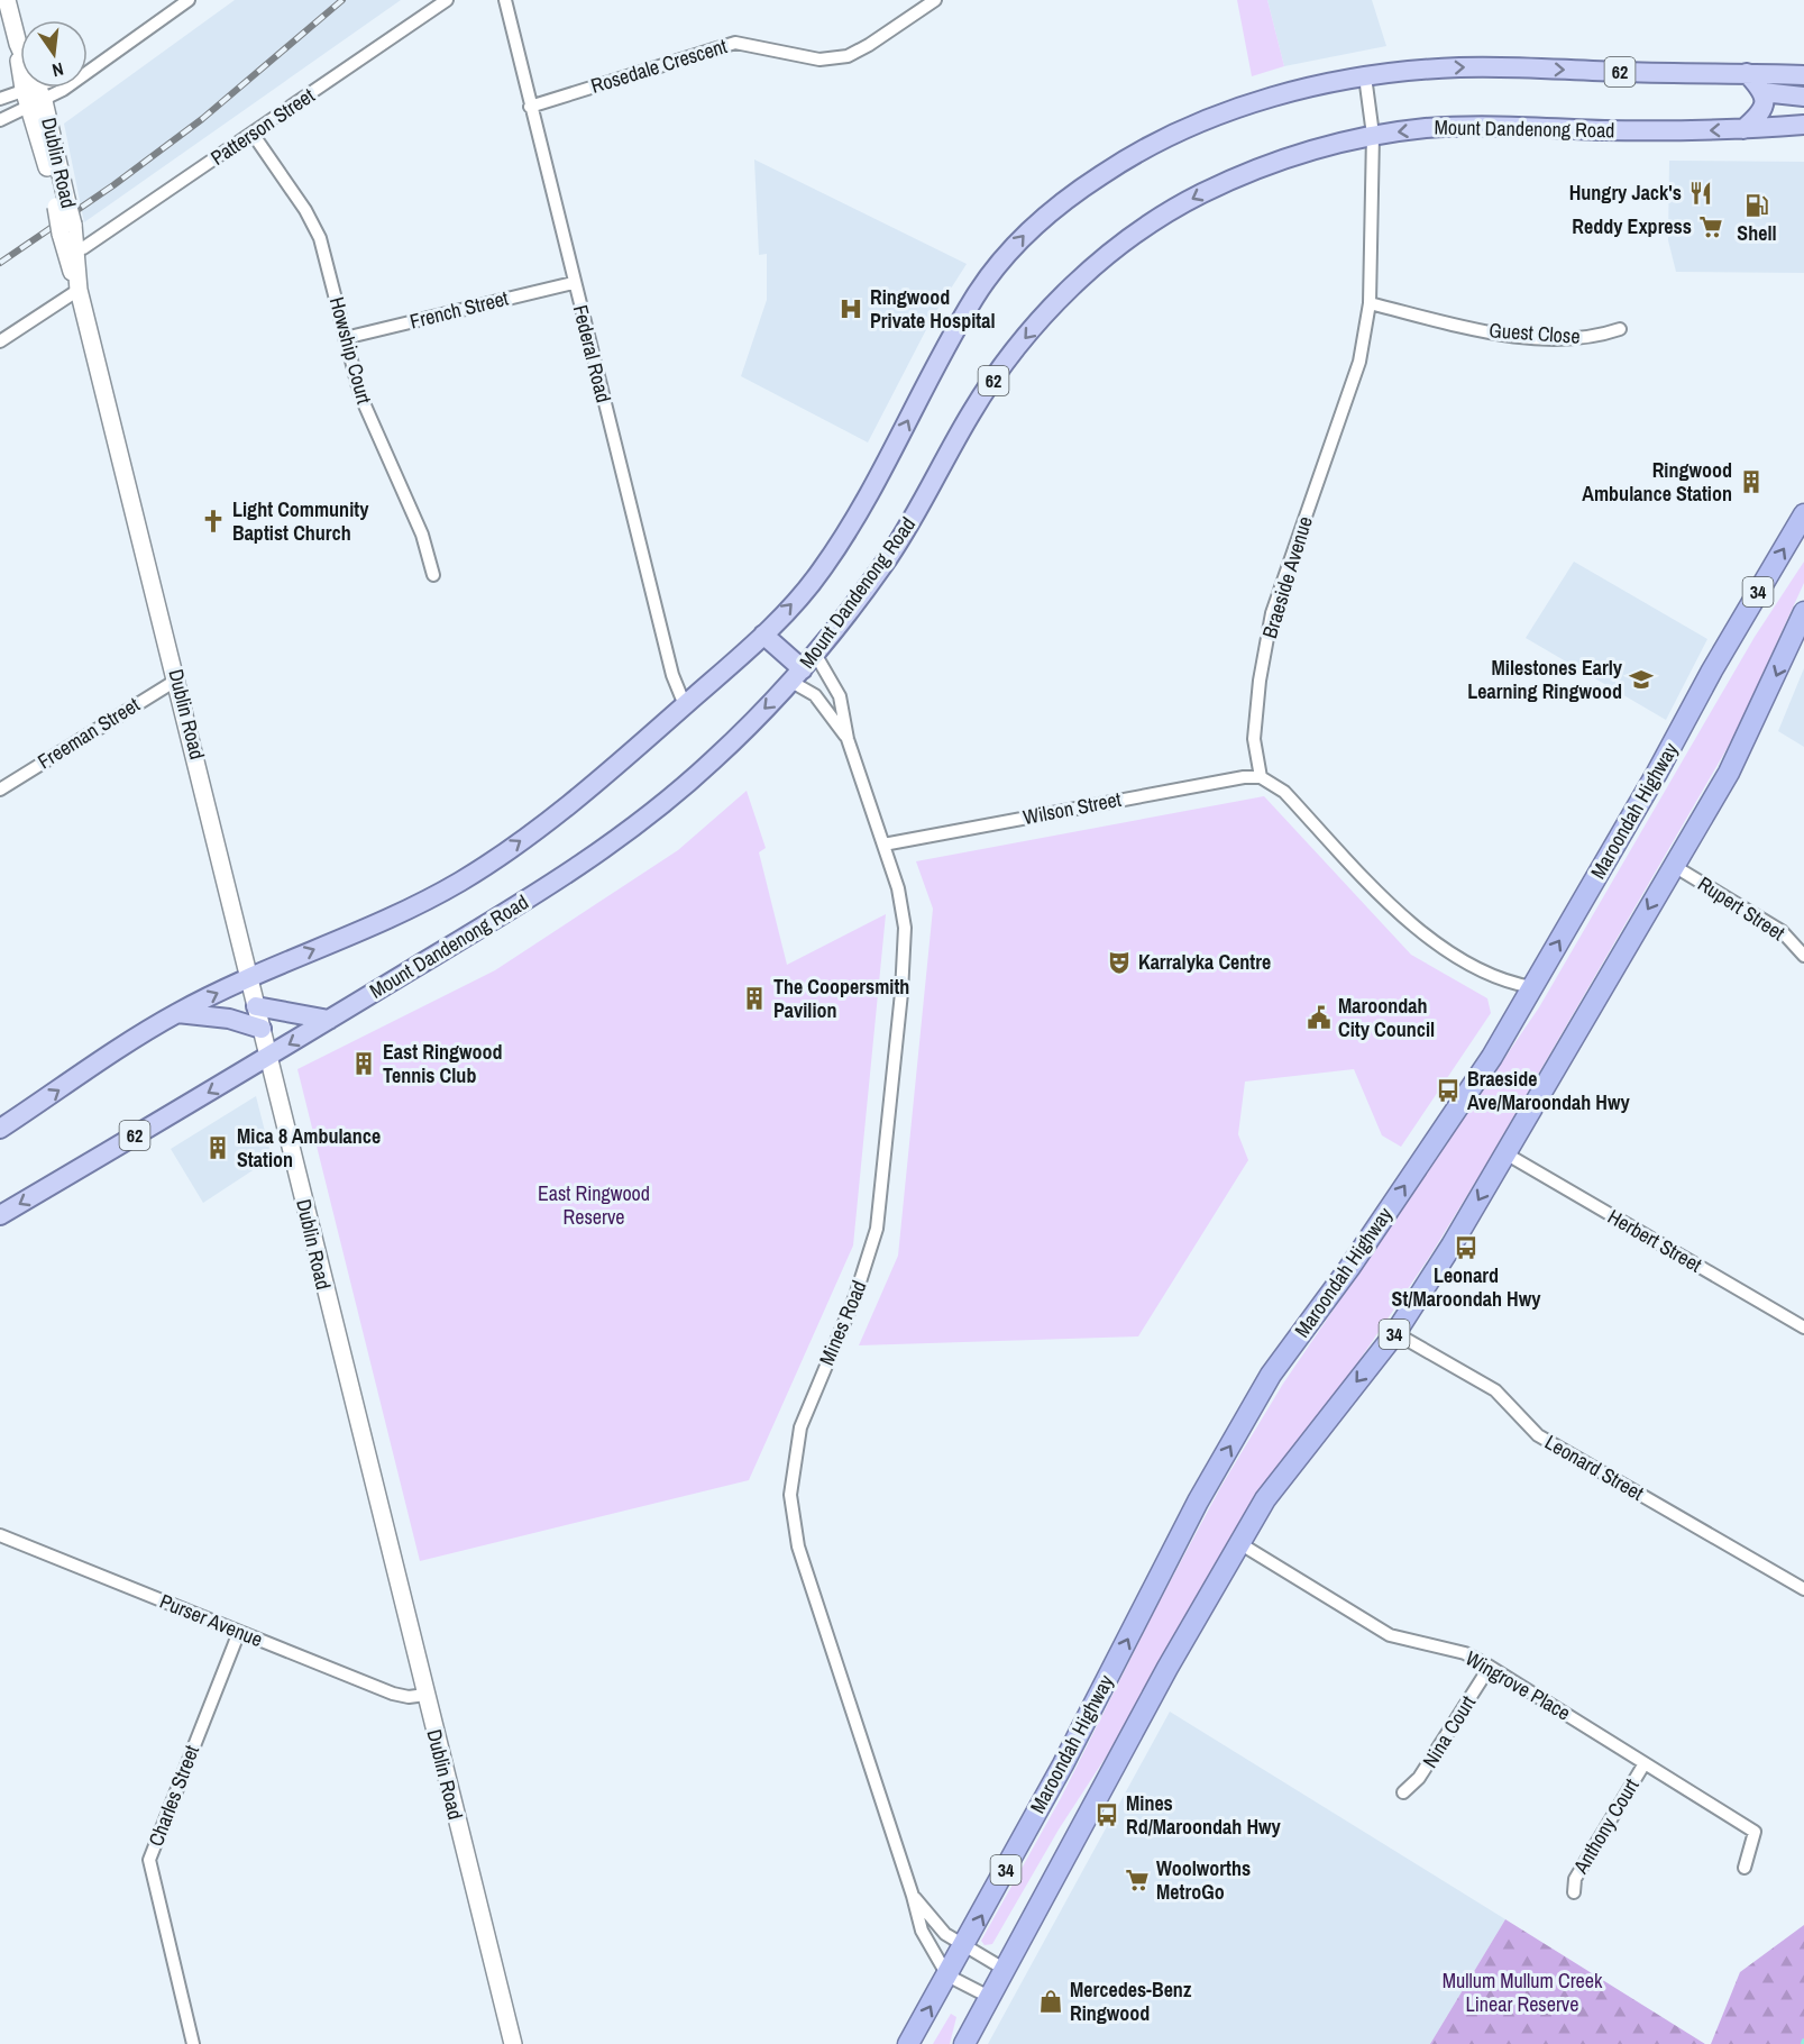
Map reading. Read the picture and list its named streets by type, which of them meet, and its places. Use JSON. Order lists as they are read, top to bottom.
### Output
{
  "streets": {
    "highway": ["34", "Maroondah Highway"],
    "main road": ["62", "Mount Dandenong Road", "Dublin Road"],
    "street": [
      "Rosedale Crescent",
      "Patterson Street",
      "French Street",
      "Guest Close",
      "Howship Court",
      "Federal Road",
      "Braeside Avenue",
      "Freeman Street",
      "Wilson Street",
      "Rupert Street",
      "Herbert Street",
      "Mines Road",
      "Leonard Street",
      "Purser Avenue",
      "Wingrove Place",
      "Nina Court",
      "Charles Street",
      "Anthony Court"
    ]
  },
  "crossings": [
    ["Rosedale Crescent", "Federal Road"],
    ["62", "Dublin Road"],
    ["62", "Federal Road"],
    ["62", "Braeside Avenue"],
    ["Patterson Street", "Dublin Road"],
    ["Patterson Street", "Howship Court"],
    ["Mount Dandenong Road", "Dublin Road"],
    ["Mount Dandenong Road", "Braeside Avenue"],
    ["Mount Dandenong Road", "Mines Road"],
    ["Dublin Road", "Freeman Street"],
    ["Dublin Road", "Purser Avenue"],
    ["French Street", "Howship Court"],
    ["French Street", "Federal Road"],
    ["Guest Close", "Braeside Avenue"],
    ["Braeside Avenue", "Wilson Street"],
    ["34", "Rupert Street"],
    ["34", "Herbert Street"],
    ["34", "Mines Road"],
    ["34", "Leonard Street"],
    ["34", "Wingrove Place"],
    ["Wilson Street", "Mines Road"],
    ["Maroondah Highway", "Mines Road"],
    ["Purser Avenue", "Charles Street"],
    ["Wingrove Place", "Nina Court"],
    ["Wingrove Place", "Anthony Court"]
  ],
  "parks": ["East Ringwood Reserve", "Mullum Mullum Creek Linear Reserve"],
  "places": {
    "restaurant": ["Hungry Jack's"],
    "fuel station": ["Shell"],
    "supermarket": ["Reddy Express", "Woolworths MetroGo"],
    "hospital": ["Ringwood Private Hospital"],
    "building": [
      "Ringwood Ambulance Station",
      "The Coopersmith Pavilion",
      "East Ringwood Tennis Club",
      "Mica 8 Ambulance Station"
    ],
    "church": ["Light Community Baptist Church"],
    "school or university": ["Milestones Early Learning Ringwood"],
    "theatre": ["Karralyka Centre"],
    "public building": ["Maroondah City Council"],
    "bus stop": ["Braeside Ave/Maroondah Hwy", "Leonard St/Maroondah Hwy", "Mines Rd/Maroondah Hwy"],
    "shop": ["Mercedes-Benz Ringwood"]
  },
  "north": "bottom"
}
